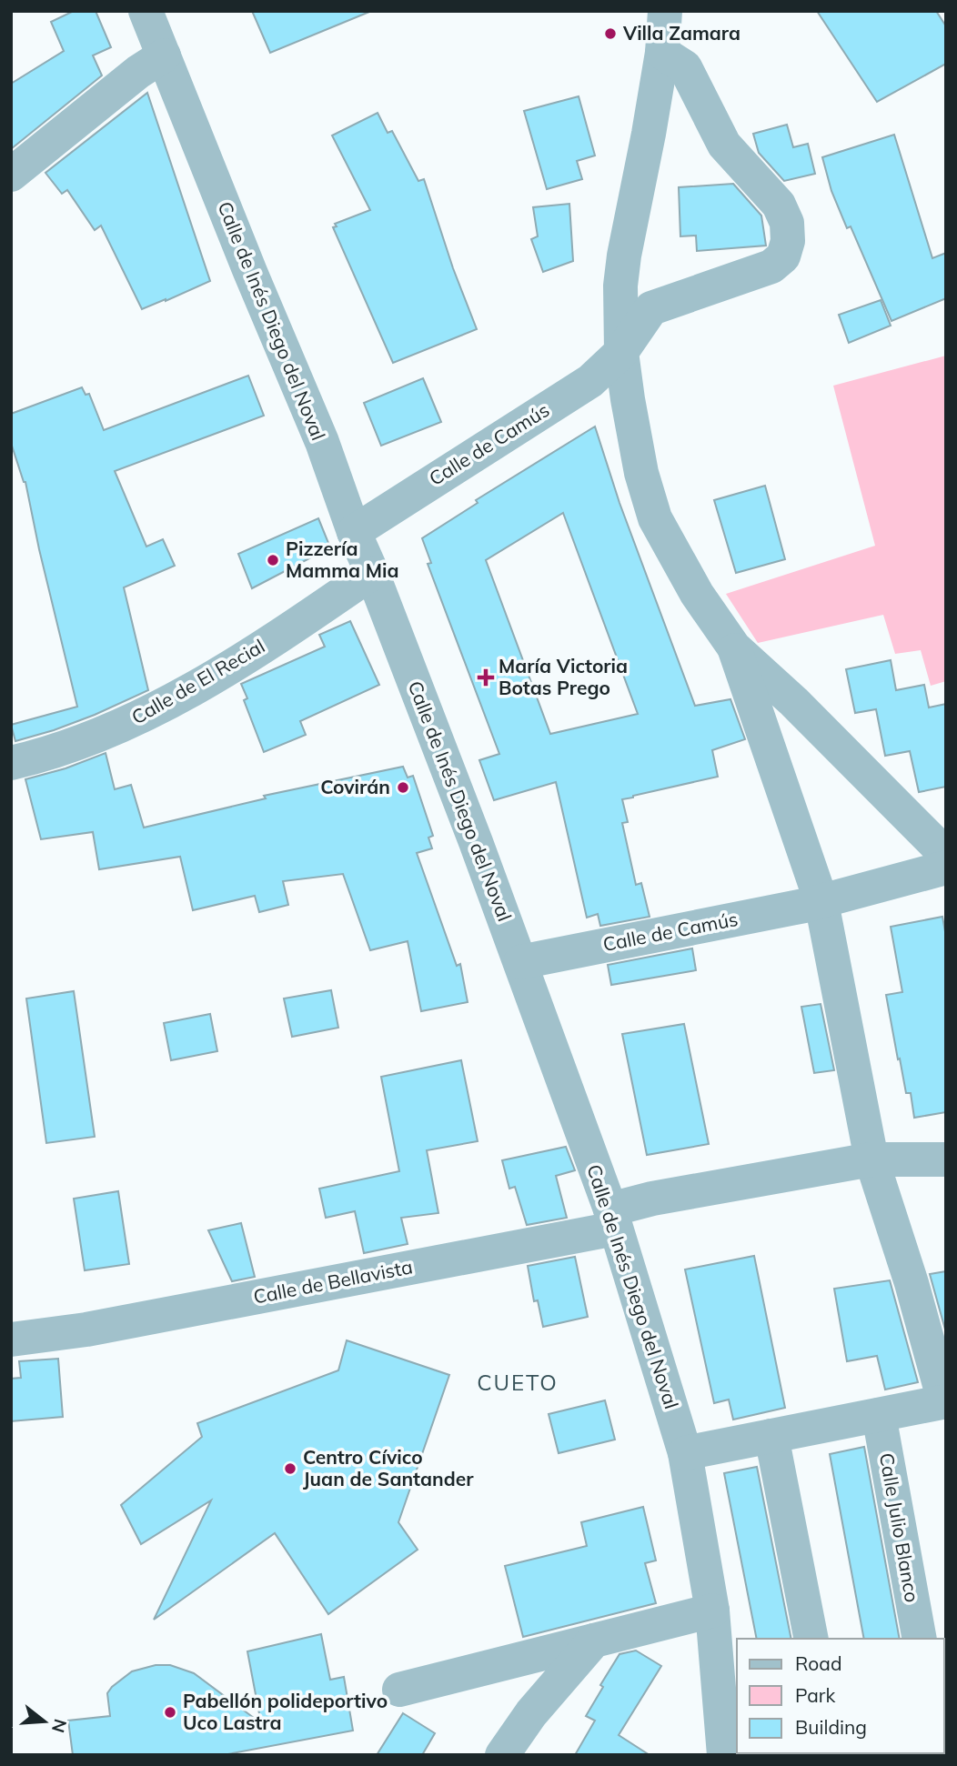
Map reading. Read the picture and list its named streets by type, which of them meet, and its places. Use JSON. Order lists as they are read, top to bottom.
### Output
{
  "streets": {
    "street": [
      "Calle de Inés Diego del Noval",
      "Calle de Camús",
      "Calle de El Recial",
      "Calle de Bellavista",
      "Calle Julio Blanco"
    ]
  },
  "crossings": [
    ["Calle de Inés Diego del Noval", "Calle de Camús"],
    ["Calle de Inés Diego del Noval", "Calle de El Recial"],
    ["Calle de Inés Diego del Noval", "Calle de Bellavista"]
  ],
  "districts": ["CUETO"],
  "places": {
    "other": [
      "Villa Zamara",
      "Pizzería Mamma Mia",
      "Covirán",
      "Centro Cívico Juan de Santander",
      "Pabellón polideportivo Uco Lastra"
    ],
    "health": ["María Victoria Botas Prego"]
  },
  "legend": ["Road", "Park", "Building"],
  "north": "right"
}
